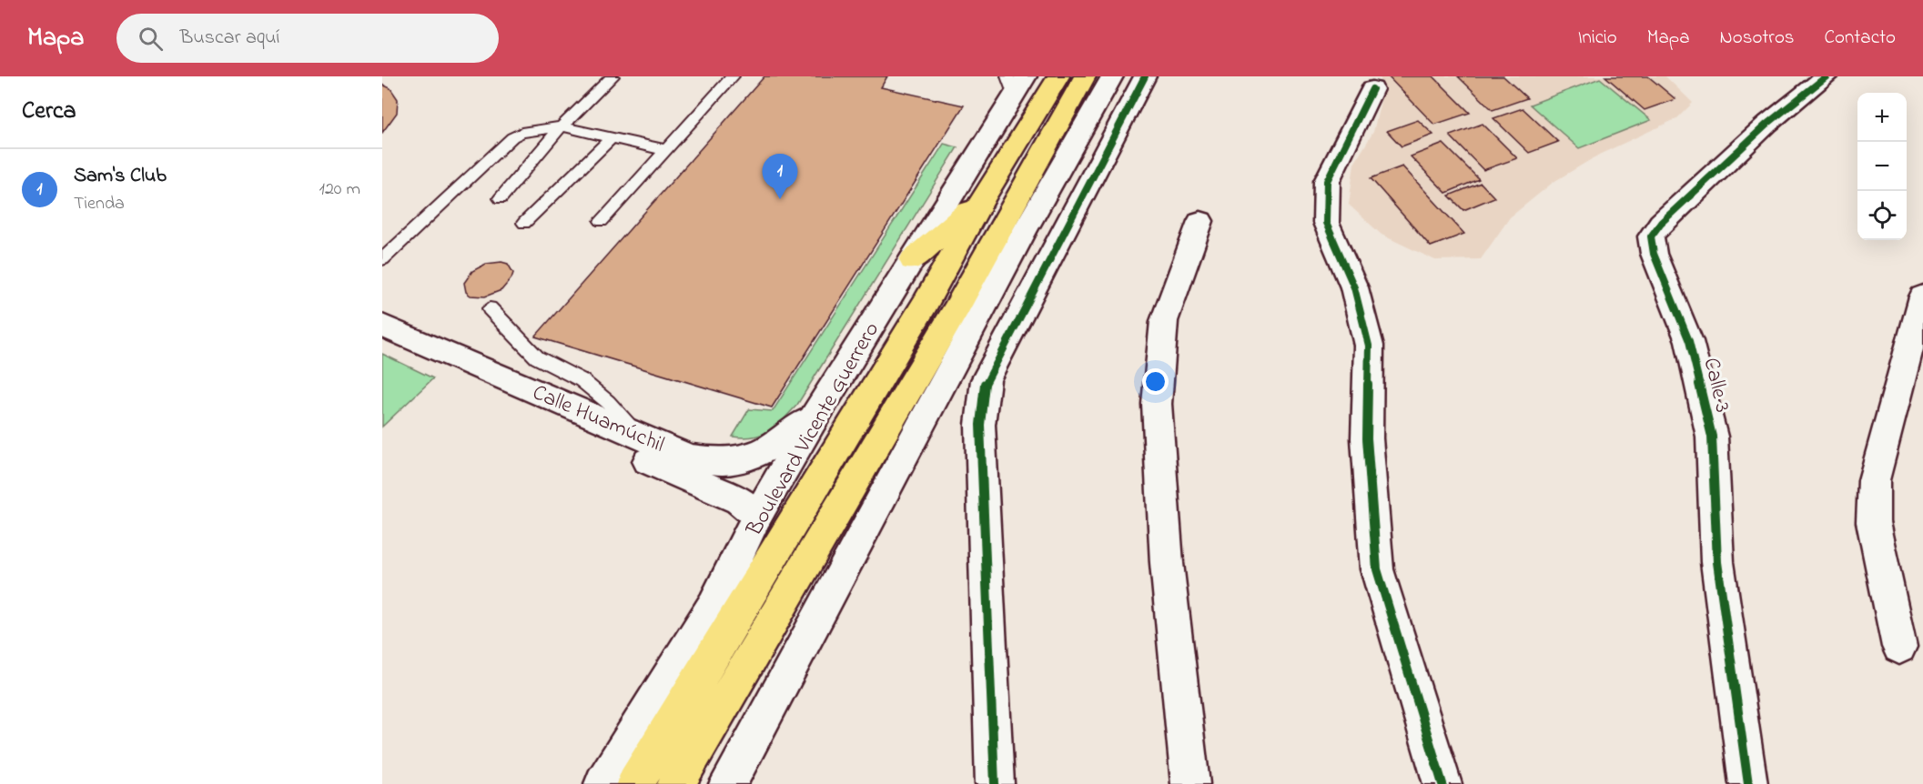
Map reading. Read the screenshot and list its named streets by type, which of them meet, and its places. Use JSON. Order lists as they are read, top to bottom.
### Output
{
  "streets": {
    "highway": ["Boulevard Vicente Guerrero"],
    "street": ["Calle 3", "Calle Huamúchil"]
  },
  "crossings": [
    ["Calle Huamúchil", "Boulevard Vicente Guerrero"]
  ],
  "page": {
    "header": "Mapa",
    "search": "Buscar aquí",
    "nav": [
      "Inicio",
      "Mapa",
      "Nosotros",
      "Contacto"
    ],
    "heading": "Cerca",
    "map_buttons": ["+", "−"],
    "list": [
      {
        "mark": "1",
        "name": "Sam's Club",
        "note": "Tienda",
        "value": "120 m"
      }
    ],
    "pins": "1"
  }
}
